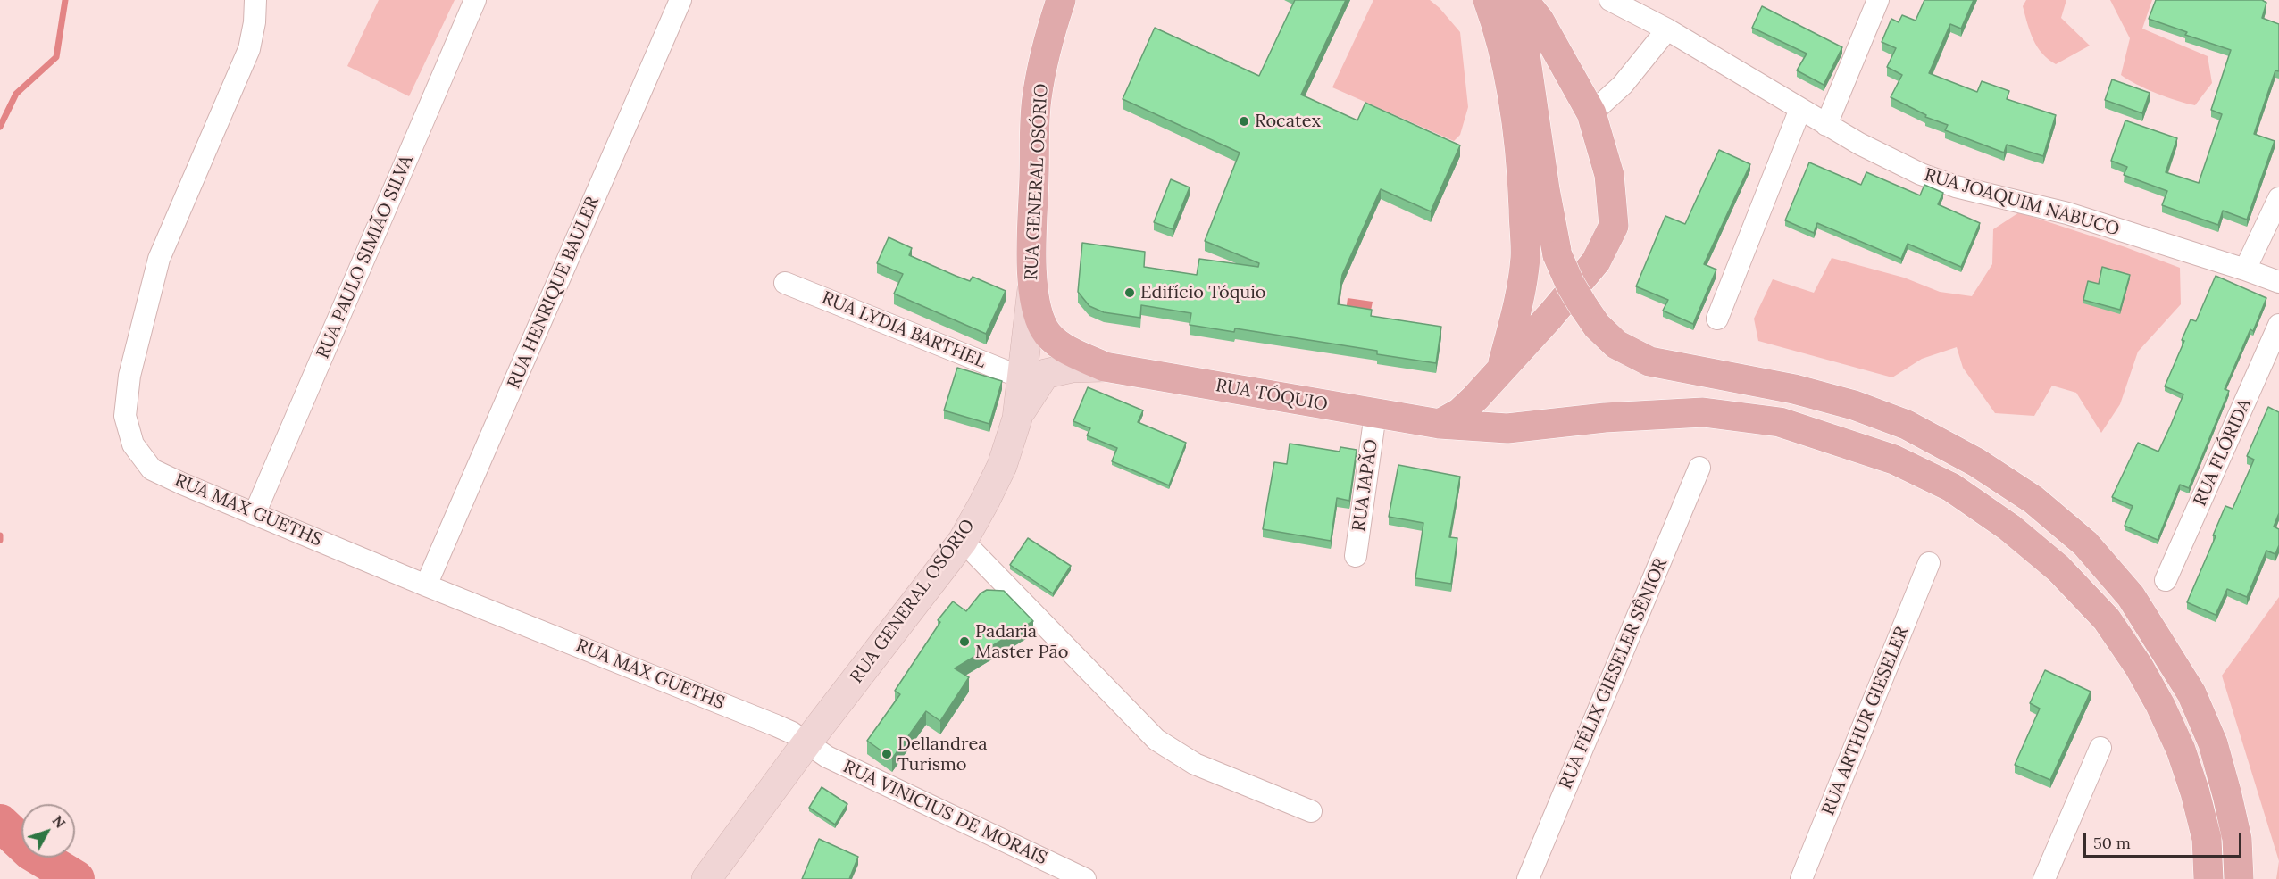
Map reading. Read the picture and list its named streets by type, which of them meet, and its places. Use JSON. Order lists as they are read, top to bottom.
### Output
{
  "streets": {
    "main road": ["RUA GENERAL OSÓRIO", "RUA TÓQUIO"],
    "street": [
      "RUA JOAQUIM NABUCO",
      "RUA PAULO SIMIÃO SILVA",
      "RUA HENRIQUE BAULER",
      "RUA LYDIA BARTHEL",
      "RUA FLÓRIDA",
      "RUA JAPÃO",
      "RUA MAX GUETHS",
      "RUA FÉLIX GIESELER SÊNIOR",
      "RUA ARTHUR GIESELER",
      "RUA VINICIUS DE MORAIS"
    ]
  },
  "crossings": [
    ["RUA GENERAL OSÓRIO", "RUA LYDIA BARTHEL"],
    ["RUA GENERAL OSÓRIO", "RUA TÓQUIO"],
    ["RUA GENERAL OSÓRIO", "RUA MAX GUETHS"],
    ["RUA GENERAL OSÓRIO", "RUA VINICIUS DE MORAIS"],
    ["RUA PAULO SIMIÃO SILVA", "RUA MAX GUETHS"],
    ["RUA HENRIQUE BAULER", "RUA MAX GUETHS"],
    ["RUA TÓQUIO", "RUA JAPÃO"],
    ["RUA MAX GUETHS", "RUA VINICIUS DE MORAIS"]
  ],
  "places": [
    "Rocatex",
    "Edifício Tóquio",
    "Padaria Master Pão",
    "Dellandrea Turismo"
  ],
  "scale_bar": "50 m",
  "north": "top right"
}
